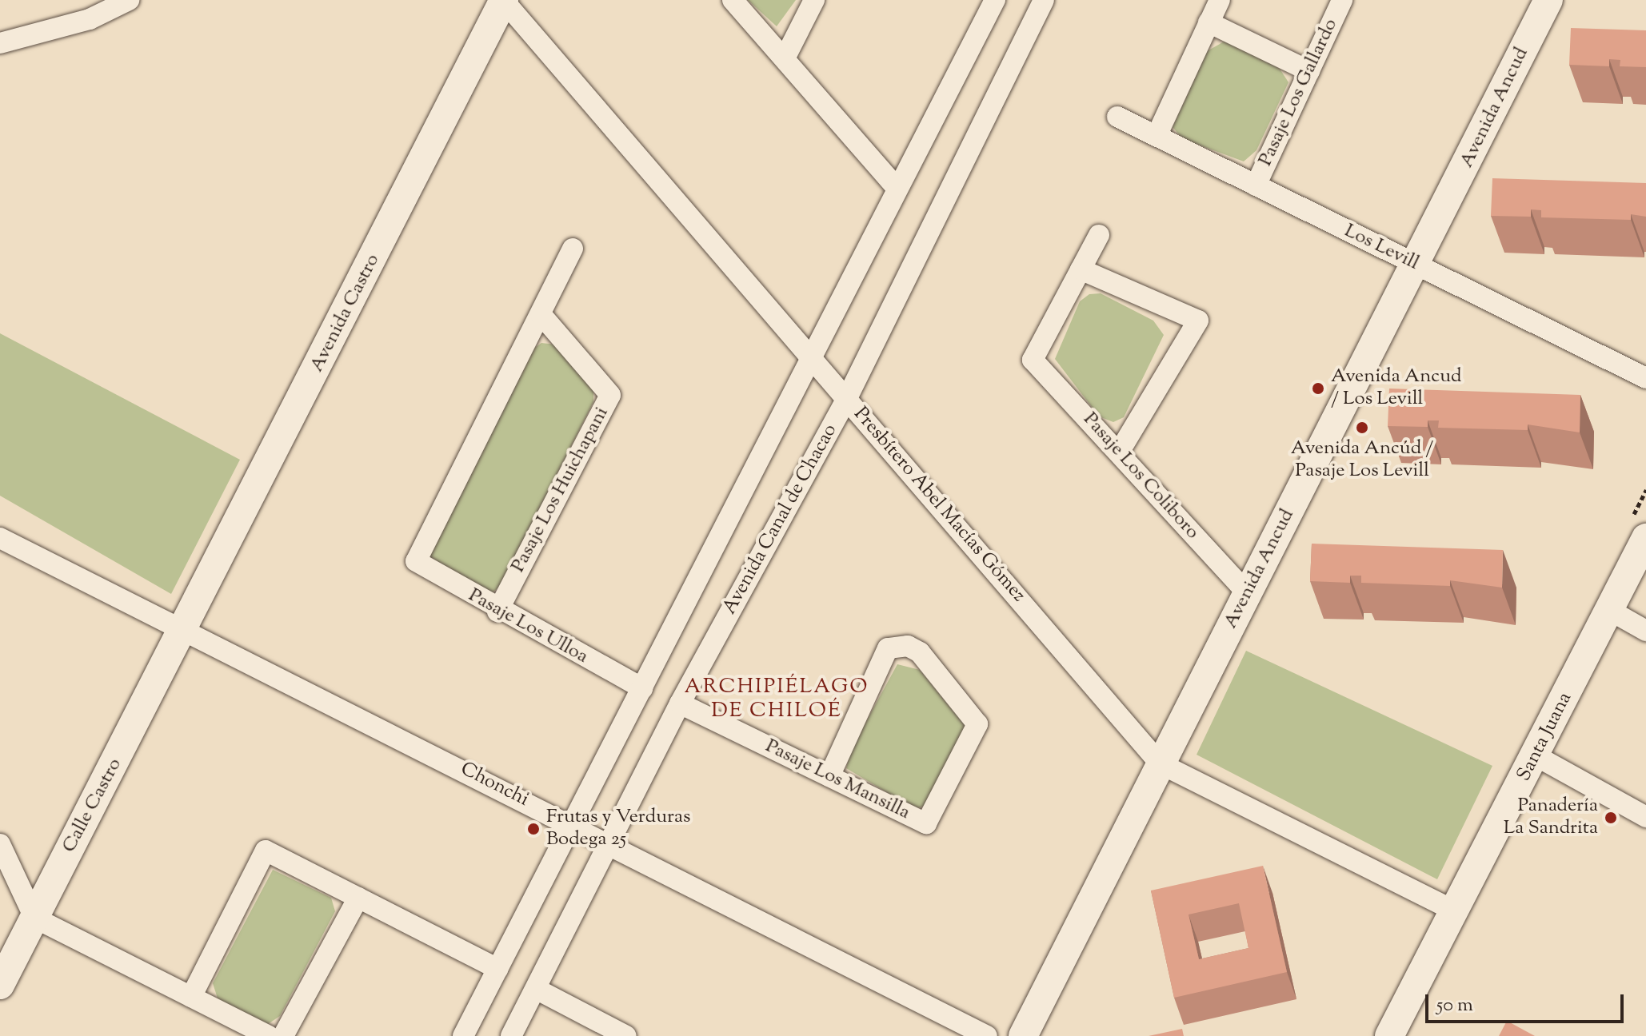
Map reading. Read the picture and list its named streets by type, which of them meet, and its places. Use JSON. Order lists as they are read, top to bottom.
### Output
{
  "streets": {
    "street": [
      "Pasaje Los Gallardo",
      "Avenida Ancud",
      "Los Levill",
      "Avenida Castro",
      "Pasaje Los Coliboro",
      "Pasaje Los Huichapani",
      "Presbítero Abel Macías Gómez",
      "Avenida Canal de Chacao",
      "Pasaje Los Ulloa",
      "Santa Juana",
      "Pasaje Los Mansilla",
      "Chonchi",
      "Calle Castro"
    ]
  },
  "crossings": [
    ["Pasaje Los Gallardo", "Los Levill"],
    ["Avenida Ancud", "Los Levill"],
    ["Avenida Ancud", "Pasaje Los Coliboro"],
    ["Avenida Ancud", "Presbítero Abel Macías Gómez"],
    ["Avenida Castro", "Presbítero Abel Macías Gómez"],
    ["Avenida Castro", "Chonchi"],
    ["Avenida Castro", "Calle Castro"],
    ["Pasaje Los Huichapani", "Pasaje Los Ulloa"],
    ["Presbítero Abel Macías Gómez", "Avenida Canal de Chacao"],
    ["Presbítero Abel Macías Gómez", "Santa Juana"],
    ["Avenida Canal de Chacao", "Pasaje Los Mansilla"],
    ["Avenida Canal de Chacao", "Chonchi"],
    ["Chonchi", "Calle Castro"]
  ],
  "districts": ["ARCHIPIÉLAGO DE CHILOÉ"],
  "places": [
    "Avenida Ancud / Los Levill",
    "Avenida Ancúd / Pasaje Los Levill",
    "Panadería La Sandrita",
    "Frutas y Verduras Bodega 25"
  ],
  "scale_bar": "50 m"
}
